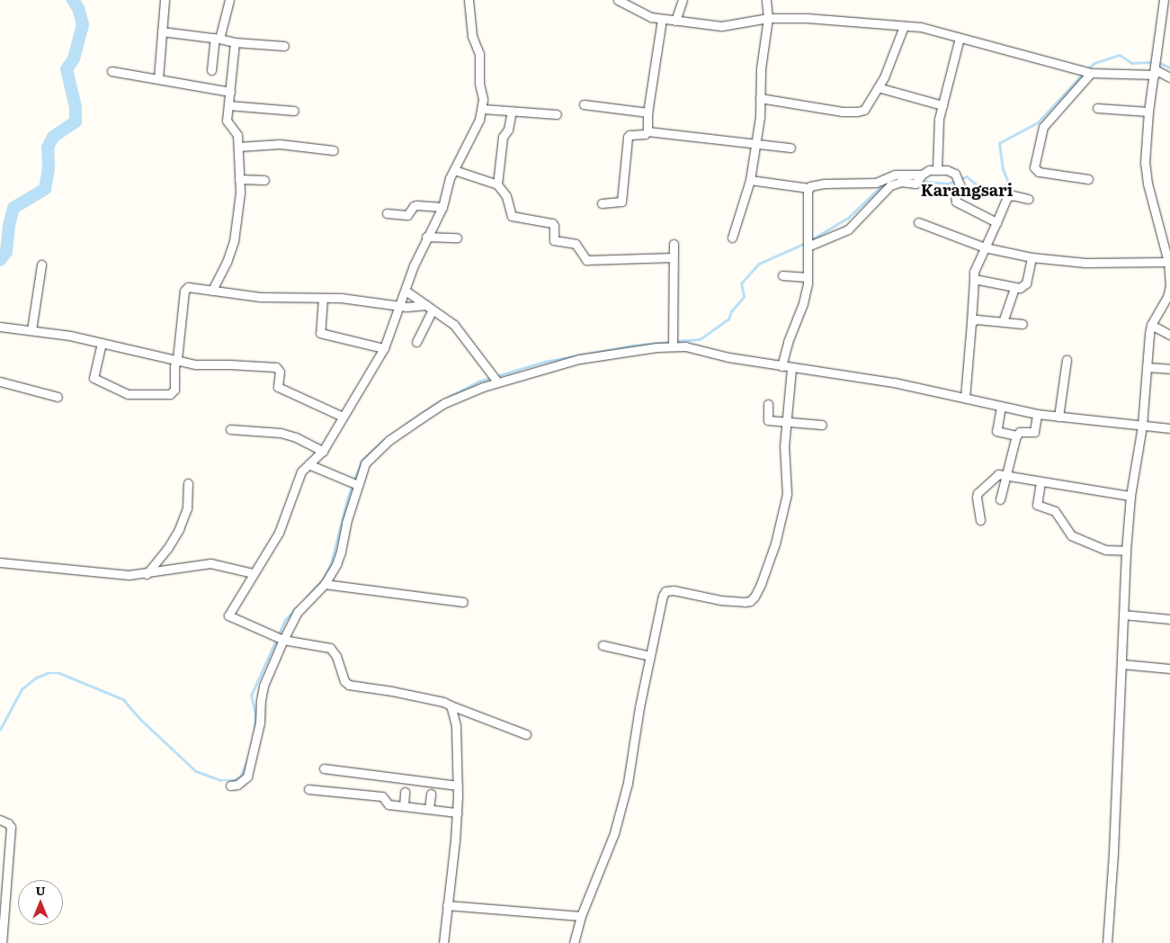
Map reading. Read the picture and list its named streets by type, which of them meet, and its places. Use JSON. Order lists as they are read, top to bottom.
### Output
{
  "districts": ["Karangsari"],
  "north": "top"
}
